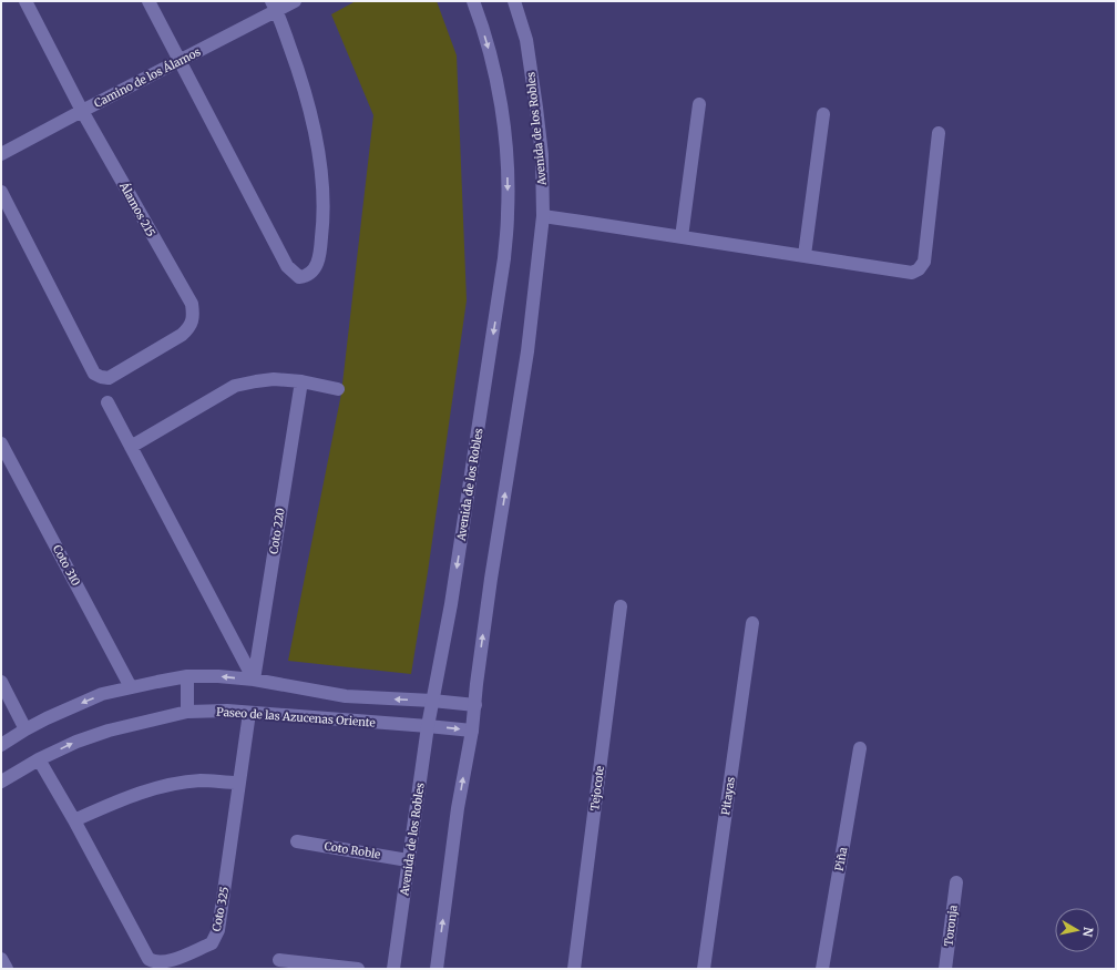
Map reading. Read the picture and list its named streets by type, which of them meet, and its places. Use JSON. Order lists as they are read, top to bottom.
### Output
{
  "streets": {
    "street": [
      "Camino de los Álamos",
      "Avenida de los Robles",
      "Álamos 215",
      "Coto 220",
      "Coto 310",
      "Paseo de las Azucenas Oriente",
      "Tejocote",
      "Pitayas",
      "Coto Roble",
      "Piña",
      "Coto 325",
      "Toronja"
    ]
  },
  "crossings": [
    ["Camino de los Álamos", "Álamos 215"],
    ["Avenida de los Robles", "Paseo de las Azucenas Oriente"],
    ["Avenida de los Robles", "Coto Roble"],
    ["Paseo de las Azucenas Oriente", "Coto 325"]
  ],
  "north": "right"
}
